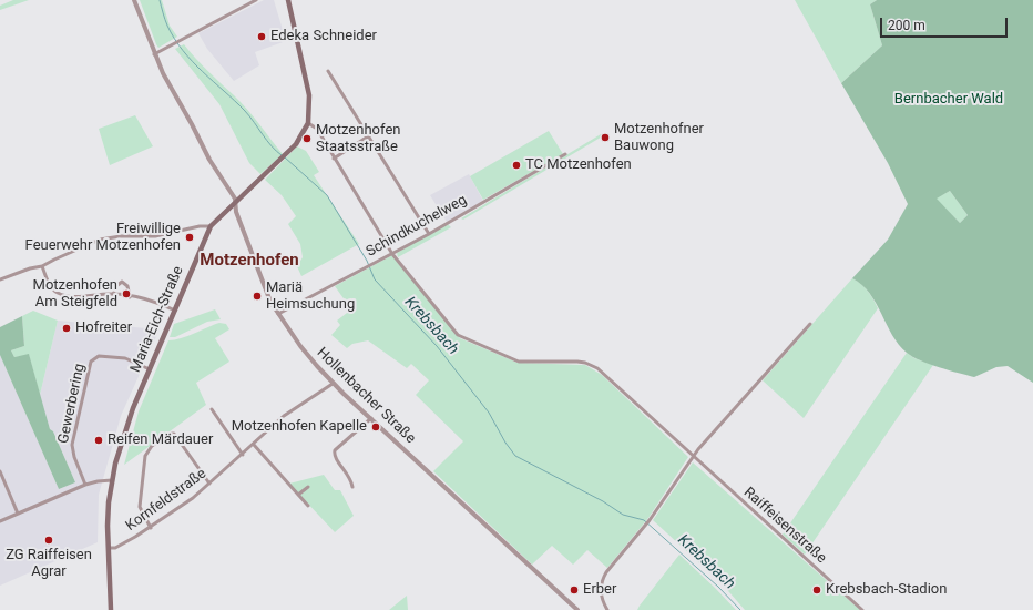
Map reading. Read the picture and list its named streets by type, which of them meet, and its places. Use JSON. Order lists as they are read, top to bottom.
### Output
{
  "streets": {
    "main road": ["Maria-Eich-Straße"],
    "street": [
      "Schindkuchelweg",
      "Hollenbacher Straße",
      "Gewerbering",
      "Kornfeldstraße",
      "Raiffeisenstraße"
    ]
  },
  "crossings": [
    ["Schindkuchelweg", "Hollenbacher Straße"],
    ["Schindkuchelweg", "Raiffeisenstraße"],
    ["Maria-Eich-Straße", "Hollenbacher Straße"],
    ["Maria-Eich-Straße", "Gewerbering"],
    ["Maria-Eich-Straße", "Kornfeldstraße"],
    ["Maria-Eich-Straße", "Raiffeisenstraße"],
    ["Hollenbacher Straße", "Kornfeldstraße"]
  ],
  "districts": ["Motzenhofen"],
  "water": ["Krebsbach"],
  "parks": ["Bernbacher Wald"],
  "places": [
    "Edeka Schneider",
    "Motzenhofner Bauwong",
    "Motzenhofen Staatsstraße",
    "TC Motzenhofen",
    "Freiwillige Feuerwehr Motzenhofen",
    "Motzenhofen Am Steigfeld",
    "Mariä Heimsuchung",
    "Hofreiter",
    "Motzenhofen Kapelle",
    "Reifen Märdauer",
    "ZG Raiffeisen Agrar",
    "Erber",
    "Krebsbach-Stadion"
  ],
  "scale_bar": "200 m"
}
